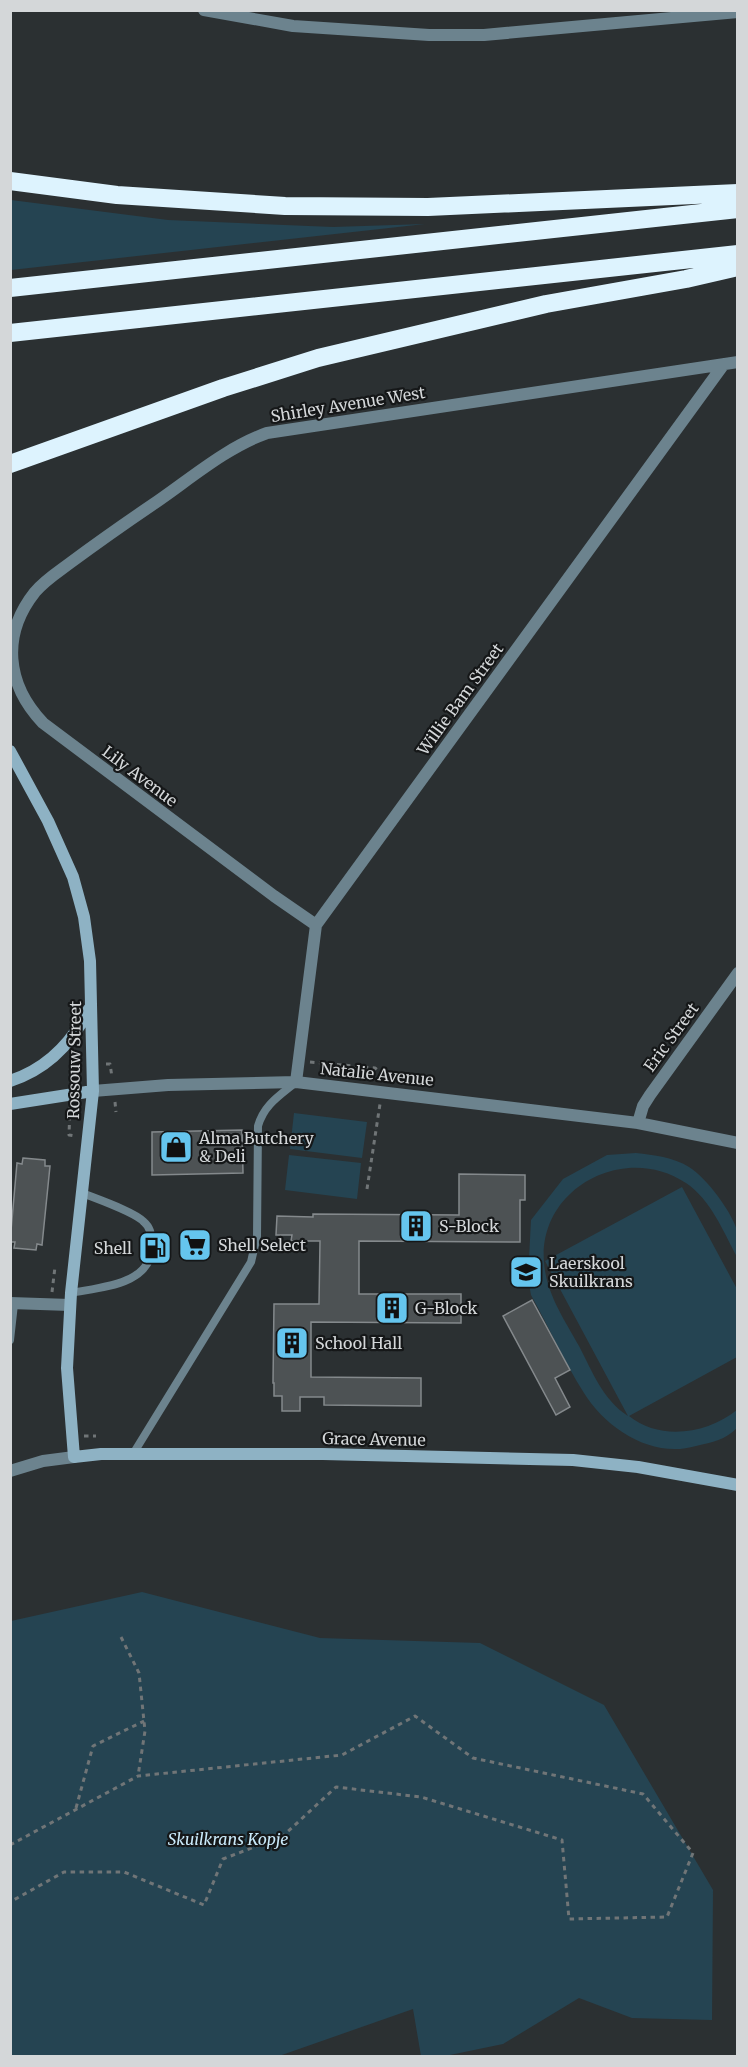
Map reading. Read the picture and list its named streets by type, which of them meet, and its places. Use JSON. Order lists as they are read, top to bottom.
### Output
{
  "streets": {
    "street": [
      "Shirley Avenue West",
      "Willie Bam Street",
      "Lily Avenue",
      "Eric Street",
      "Rossouw Street",
      "Natalie Avenue",
      "Grace Avenue"
    ]
  },
  "crossings": [
    ["Shirley Avenue West", "Willie Bam Street"],
    ["Shirley Avenue West", "Lily Avenue"],
    ["Willie Bam Street", "Lily Avenue"],
    ["Willie Bam Street", "Natalie Avenue"],
    ["Eric Street", "Natalie Avenue"],
    ["Rossouw Street", "Natalie Avenue"],
    ["Rossouw Street", "Grace Avenue"]
  ],
  "parks": ["Skuilkrans Kopje"],
  "places": {
    "shop": ["Alma Butchery & Deli"],
    "building": ["S-Block", "G-Block", "School Hall"],
    "supermarket": ["Shell Select"],
    "fuel station": ["Shell"],
    "school or university": ["Laerskool Skuilkrans"]
  }
}
